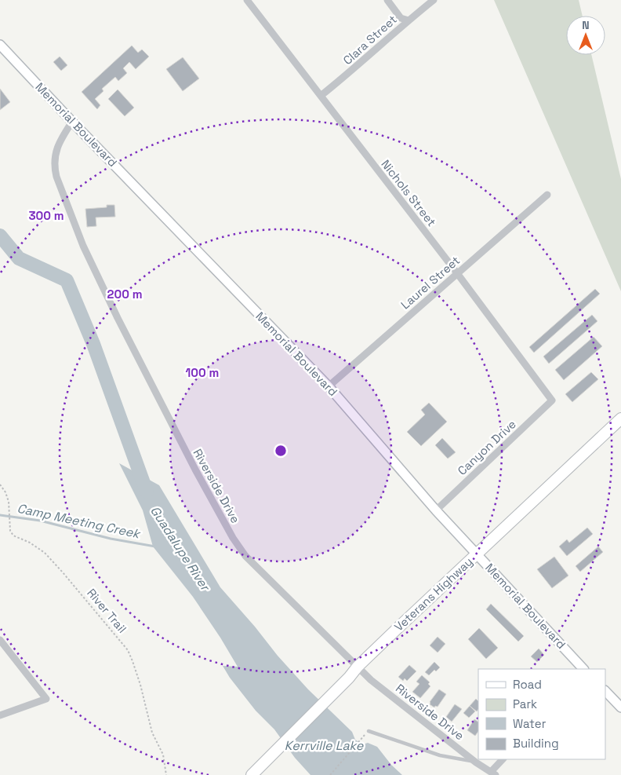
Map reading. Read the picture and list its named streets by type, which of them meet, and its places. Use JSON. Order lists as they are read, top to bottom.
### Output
{
  "streets": {
    "main road": ["Memorial Boulevard", "Veterans Highway"],
    "street": [
      "Clara Street",
      "Nichols Street",
      "Laurel Street",
      "Canyon Drive",
      "Riverside Drive"
    ],
    "path": ["River Trail"]
  },
  "crossings": [
    ["Clara Street", "Nichols Street"],
    ["Memorial Boulevard", "Laurel Street"],
    ["Memorial Boulevard", "Canyon Drive"],
    ["Memorial Boulevard", "Riverside Drive"],
    ["Memorial Boulevard", "Veterans Highway"],
    ["Nichols Street", "Laurel Street"],
    ["Nichols Street", "Canyon Drive"],
    ["Riverside Drive", "Veterans Highway"]
  ],
  "water": ["Camp Meeting Creek", "Guadalupe River", "Kerrville Lake"],
  "legend": [
    "Road",
    "Park",
    "Water",
    "Building"
  ],
  "north": "top",
  "rings": ["300 m", "200 m", "100 m"]
}
